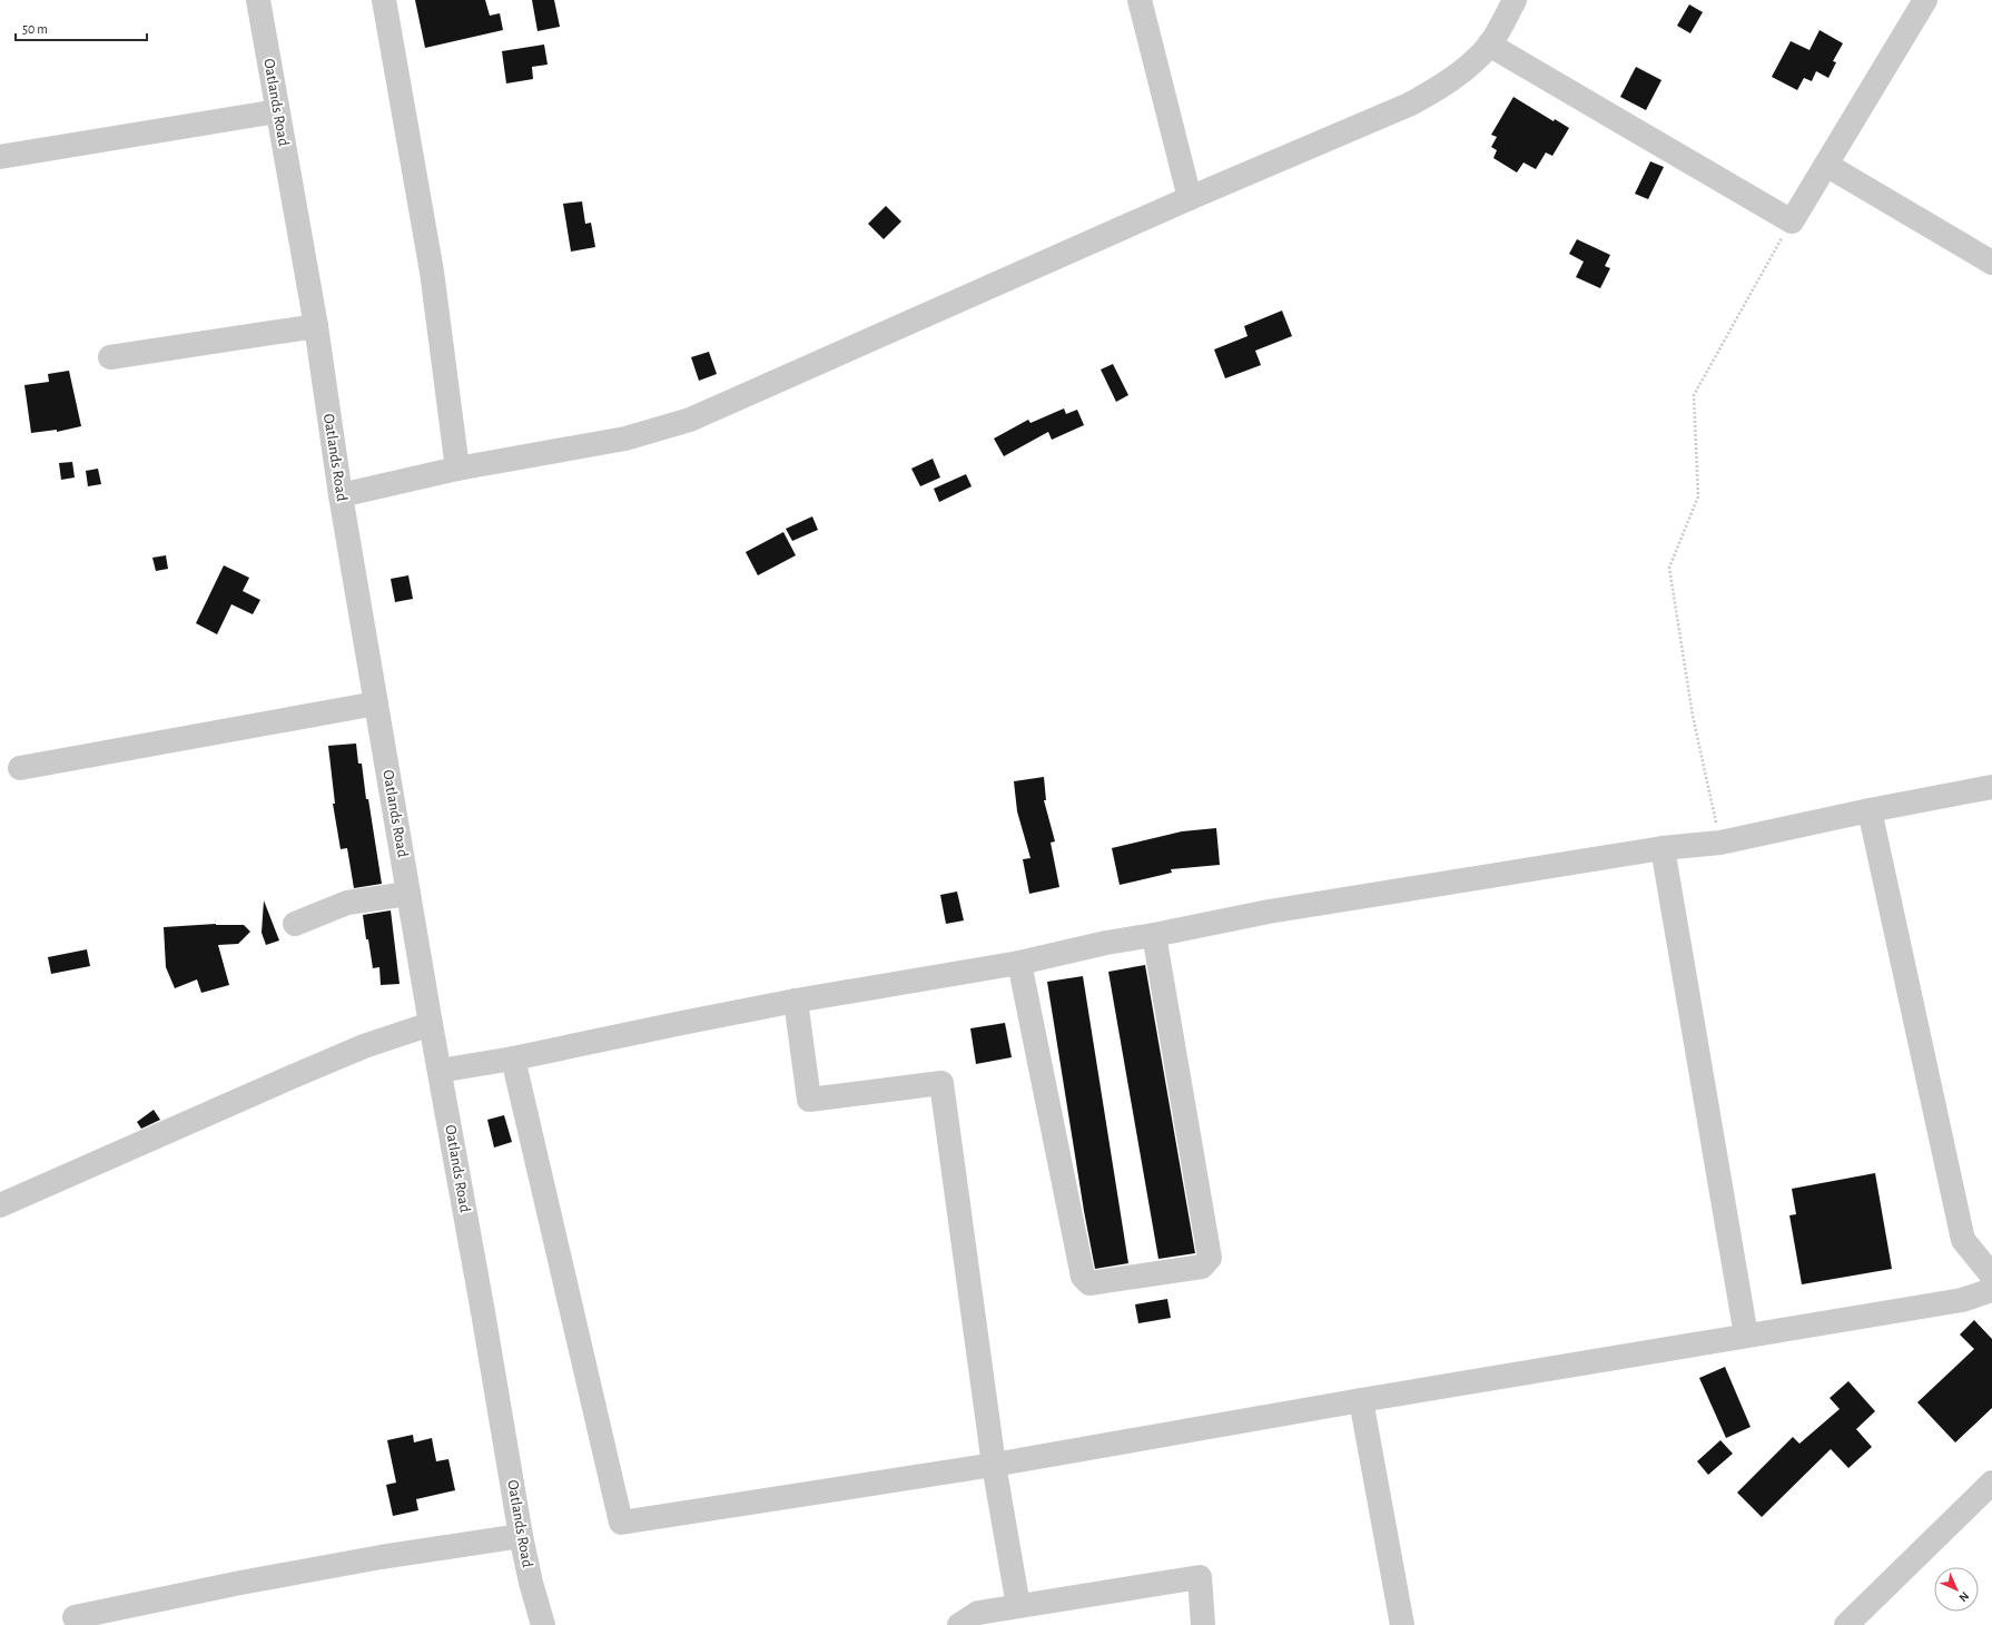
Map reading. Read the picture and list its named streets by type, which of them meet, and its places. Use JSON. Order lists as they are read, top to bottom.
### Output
{
  "streets": {
    "street": ["Oatlands Road"]
  },
  "scale_bar": "50 m",
  "north": "bottom right"
}
